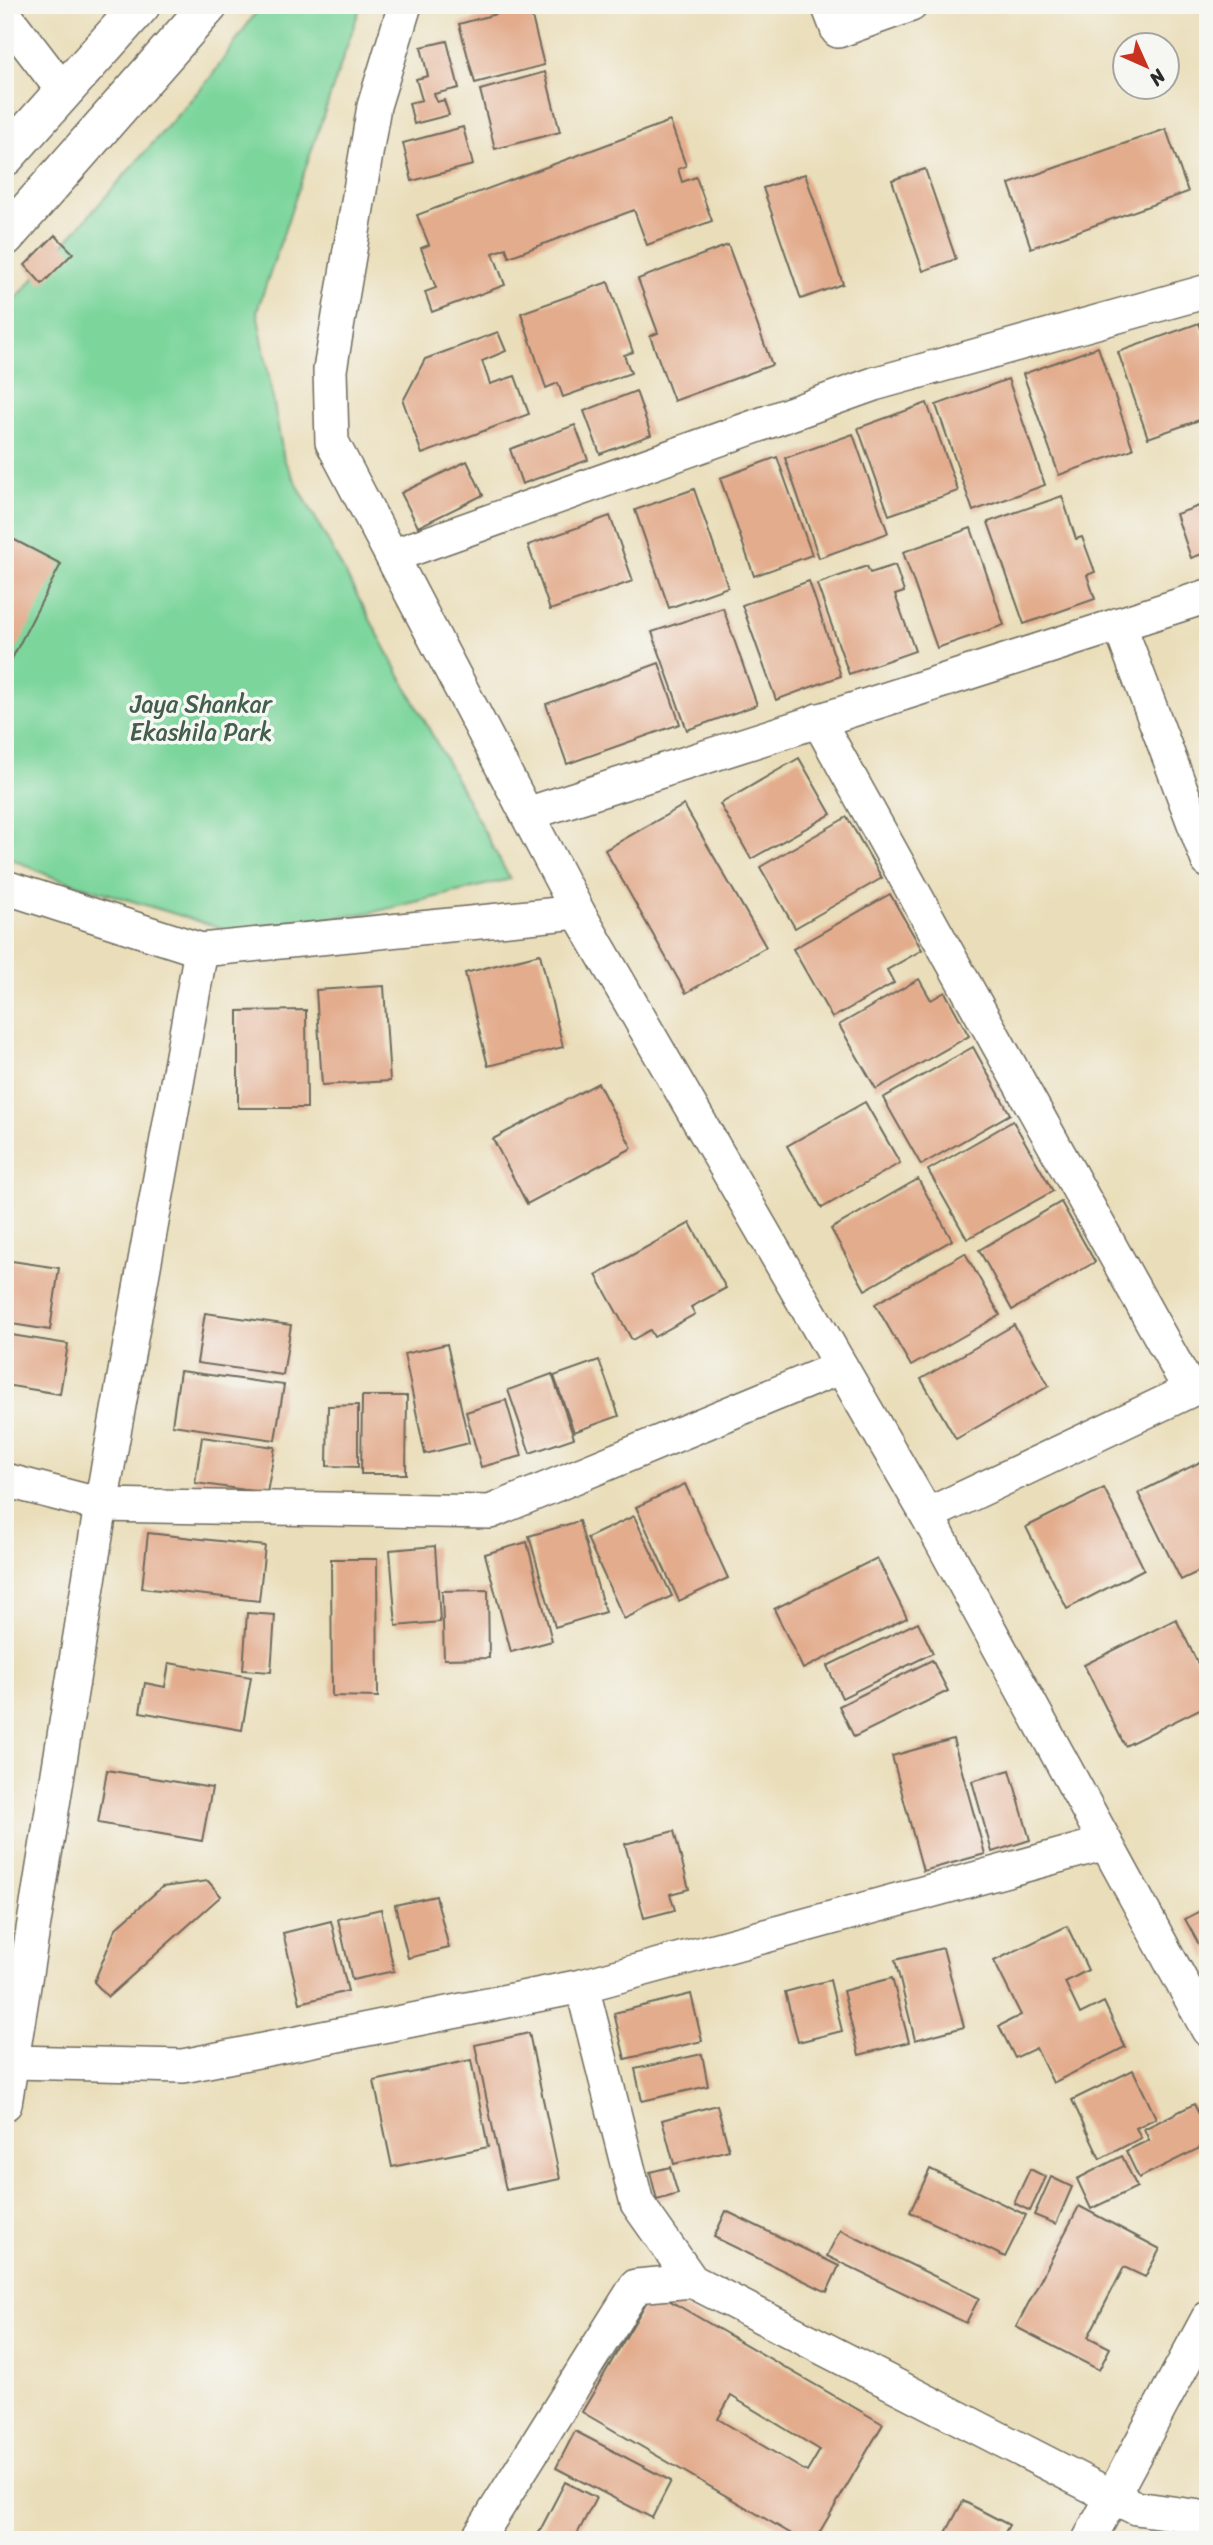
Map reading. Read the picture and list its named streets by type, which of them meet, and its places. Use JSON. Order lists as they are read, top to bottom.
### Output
{
  "parks": ["Jaya Shankar Ekashila Park"],
  "north": "bottom right"
}
